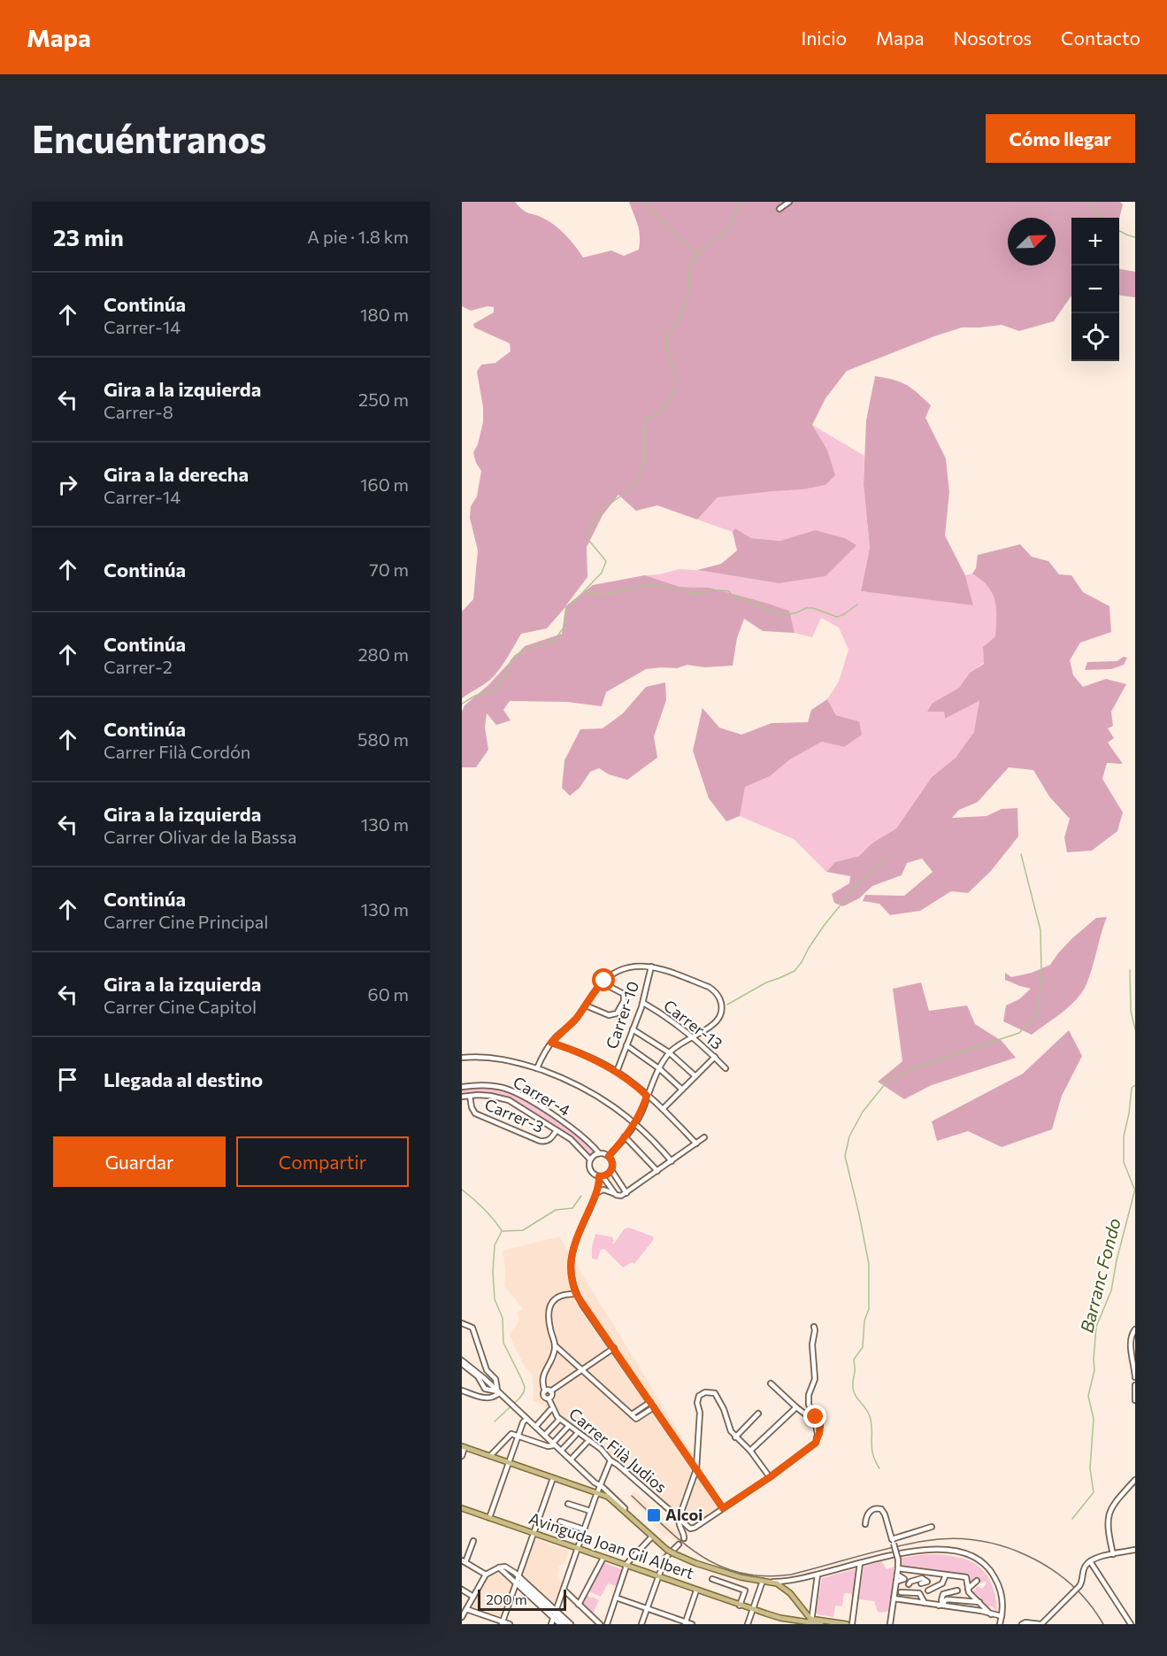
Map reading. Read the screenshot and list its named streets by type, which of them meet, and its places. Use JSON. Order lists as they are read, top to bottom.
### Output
{
  "streets": {
    "main road": ["Avinguda Joan Gil Albert"],
    "street": [
      "Carrer-10",
      "Carrer-13",
      "Carrer-4",
      "Carrer-3",
      "Carrer Filà Judios"
    ]
  },
  "crossings": [
    ["Carrer-10", "Carrer-13"],
    ["Carrer-4", "Carrer-3"]
  ],
  "water": ["Barranc Fondo"],
  "places": {
    "transit": ["Alcoi"]
  },
  "scale_bar": "200 m",
  "north": "top right",
  "page": {
    "header": "Mapa",
    "nav": [
      "Inicio",
      "Mapa",
      "Nosotros",
      "Contacto"
    ],
    "buttons": [
      "Cómo llegar",
      ["Guardar", "Compartir"]
    ],
    "title": "Encuéntranos",
    "heading": ["23 min", "A pie · 1.8 km"],
    "map_buttons": ["+", "−"],
    "list": [
      ["Continúa", "Carrer-14", "180 m"],
      ["Gira a la izquierda", "Carrer-8", "250 m"],
      ["Gira a la derecha", "Carrer-14", "160 m"],
      ["Continúa", "70 m"],
      ["Continúa", "Carrer-2", "280 m"],
      ["Continúa", "Carrer Filà Cordón", "580 m"],
      ["Gira a la izquierda", "Carrer Olivar de la Bassa", "130 m"],
      ["Continúa", "Carrer Cine Principal", "130 m"],
      ["Gira a la izquierda", "Carrer Cine Capitol", "60 m"],
      "Llegada al destino"
    ],
    "scale": "200 m"
  }
}
